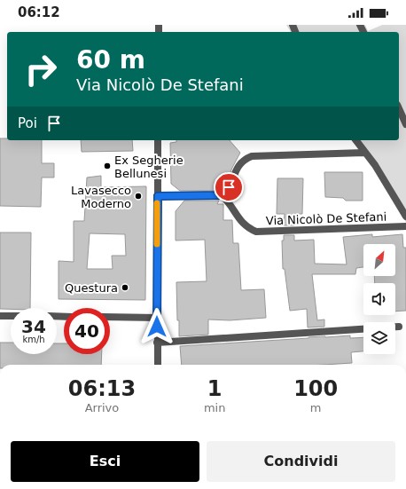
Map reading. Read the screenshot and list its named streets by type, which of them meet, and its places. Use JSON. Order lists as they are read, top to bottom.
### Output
{
  "streets": {
    "street": ["Via Nicolò De Stefani"]
  },
  "places": ["Ex Segherie Bellunesi", "Lavasecco Moderno", "Questura"],
  "north": "top right",
  "page": {
    "status": "06:12",
    "turn": ["60 m", "Via Nicolò De Stefani"],
    "then": "Poi",
    "speed": "34 km/h",
    "limit": "40",
    "eta": [
      "06:13",
      "Arrivo",
      "1",
      "min",
      "100",
      "m"
    ],
    "buttons": ["Esci", "Condividi"]
  }
}
